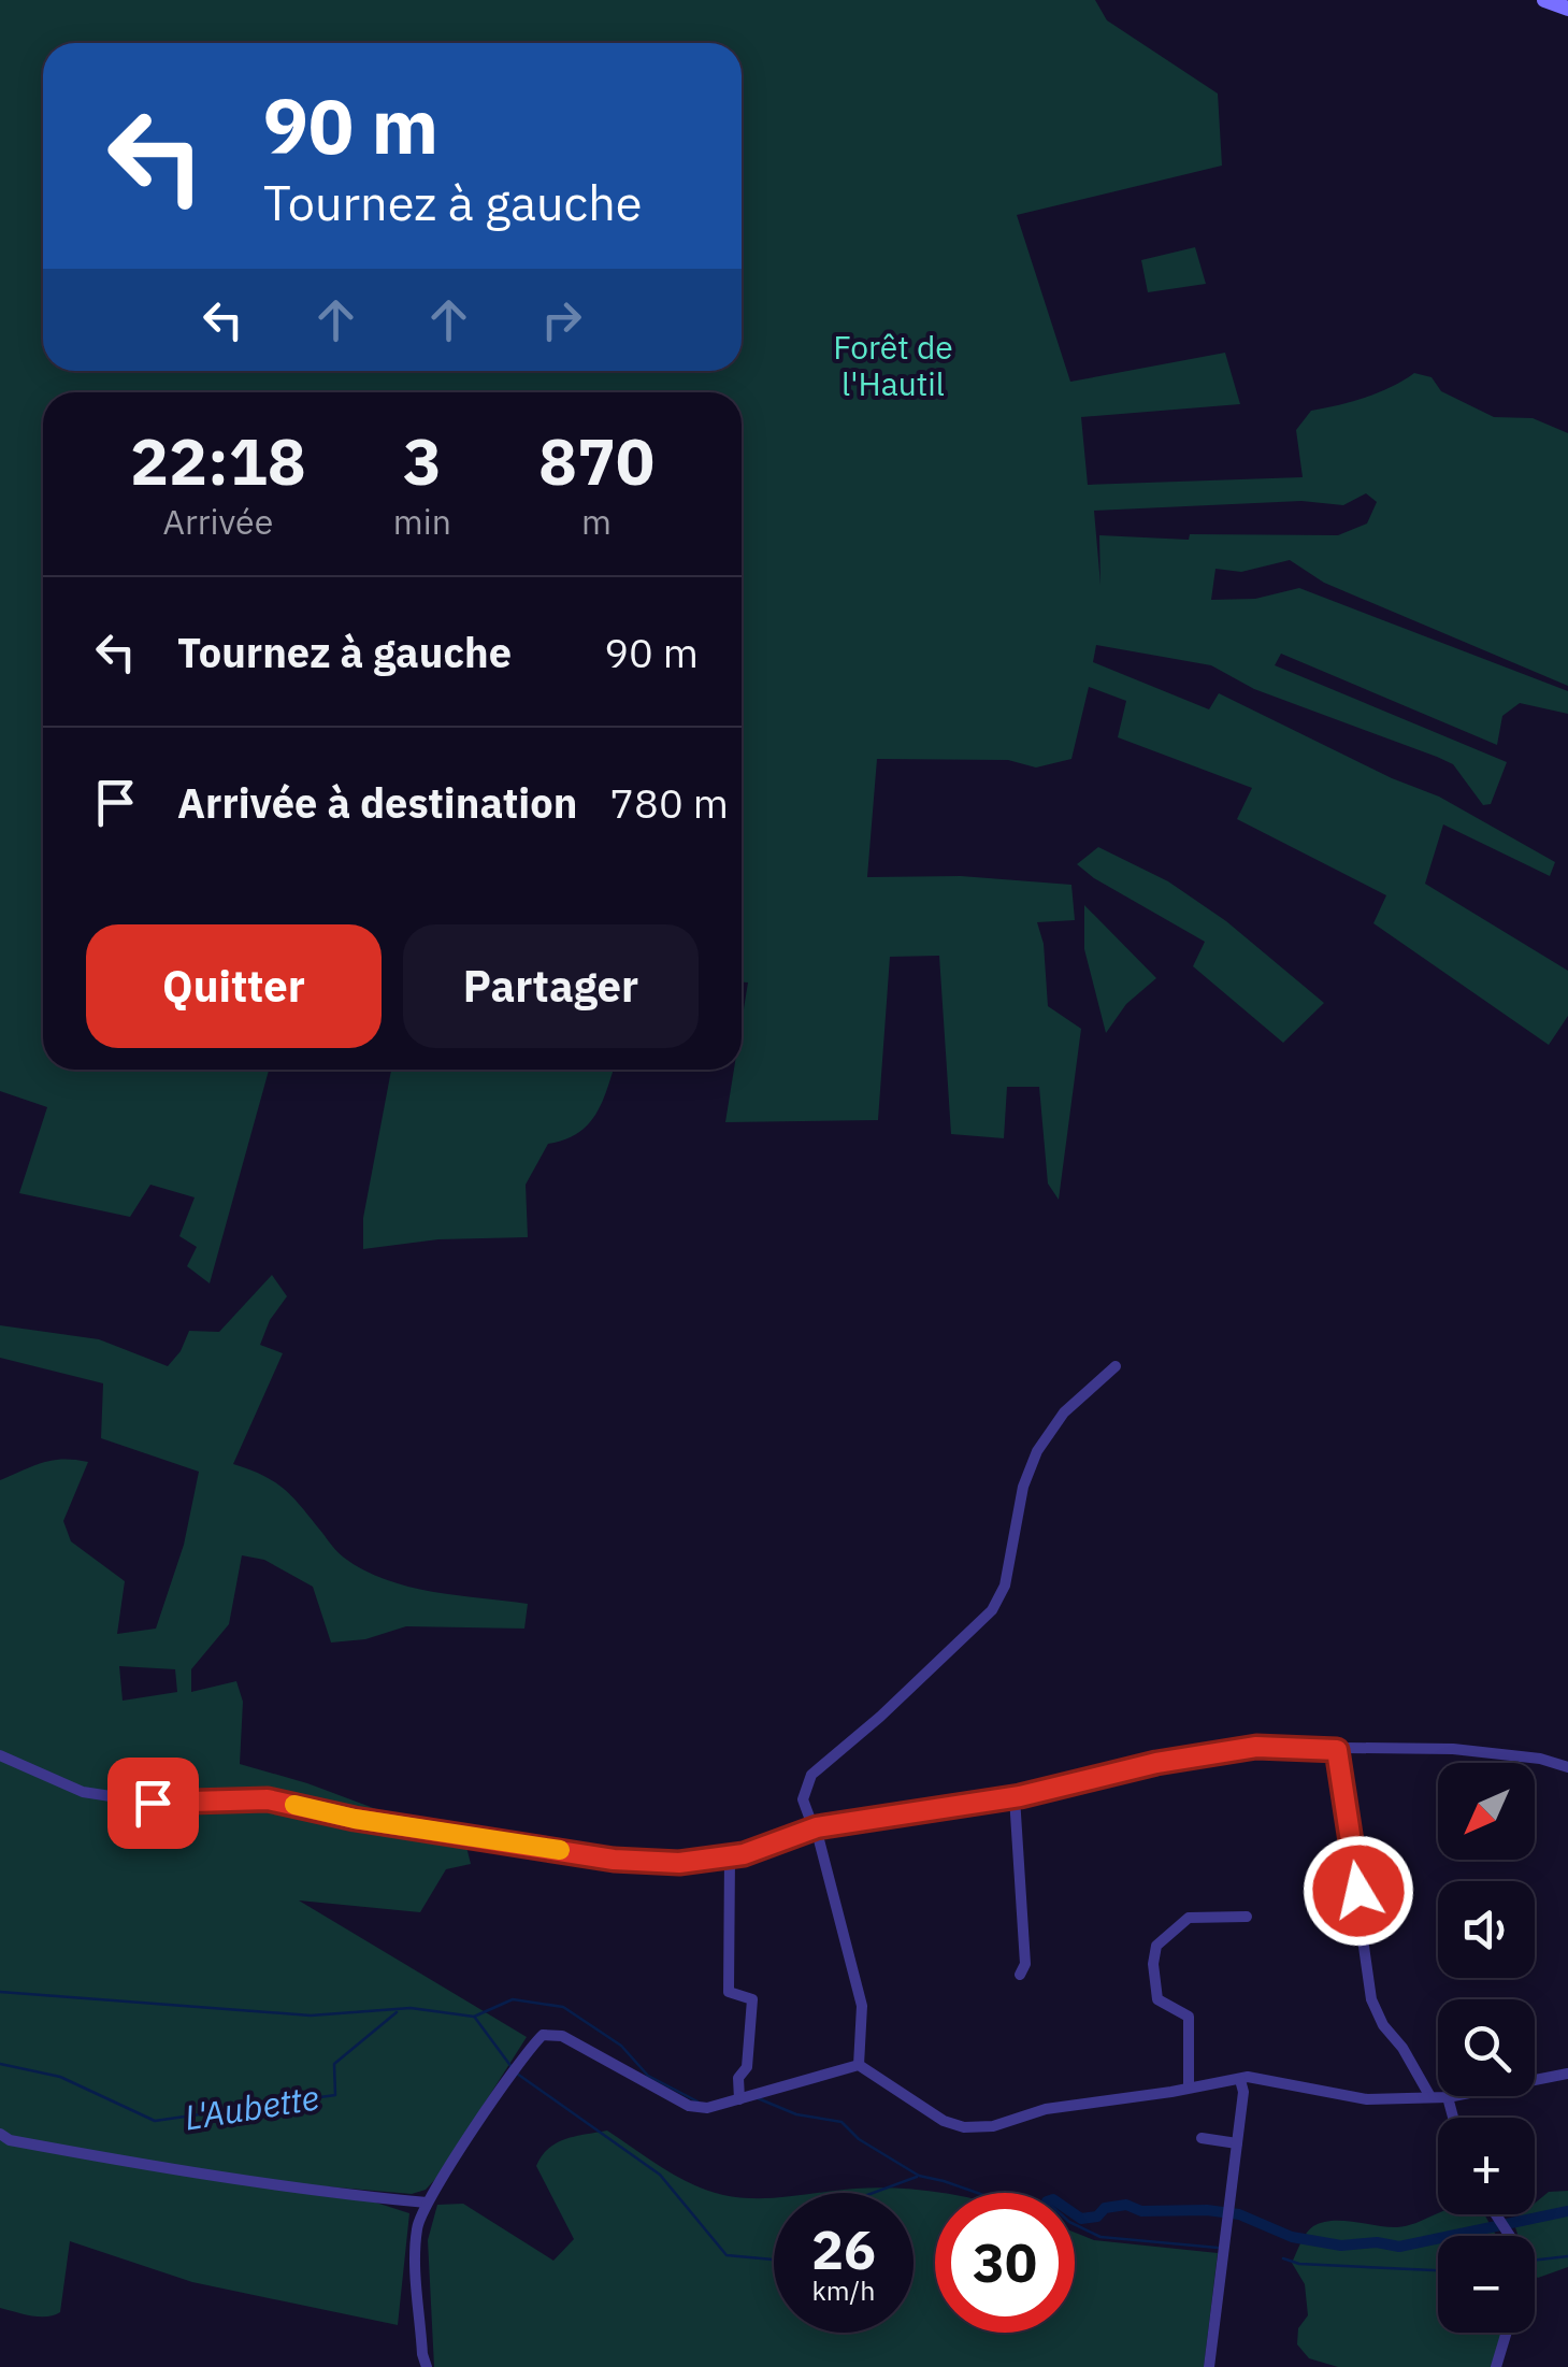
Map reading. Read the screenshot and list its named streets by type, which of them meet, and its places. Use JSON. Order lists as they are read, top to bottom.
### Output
{
  "water": ["L'Aubette"],
  "parks": ["Forêt de l'Hautil"],
  "north": "bottom left",
  "page": {
    "turn": ["90 m", "Tournez à gauche"],
    "eta": [
      "22:18",
      "Arrivée",
      "3",
      "min",
      "870",
      "m"
    ],
    "list": [
      {
        "name": "Tournez à gauche",
        "value": "90 m"
      },
      {
        "name": "Arrivée à destination",
        "value": "780 m"
      }
    ],
    "buttons": ["Quitter", "Partager"],
    "map_buttons": ["+", "−"],
    "speed": "26 km/h",
    "limit": "30"
  }
}
